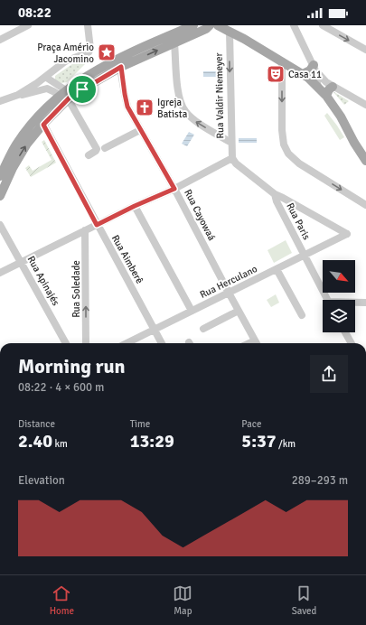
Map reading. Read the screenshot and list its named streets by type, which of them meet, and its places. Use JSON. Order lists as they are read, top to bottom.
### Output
{
  "streets": {
    "street": [
      "Rua Valdir Niemeyer",
      "Rua Cayowaá",
      "Rua Paris",
      "Rua Aimberê",
      "Rua Apinajés",
      "Rua Herculano",
      "Rua Soledade"
    ]
  },
  "crossings": [
    ["Rua Cayowaá", "Rua Herculano"],
    ["Rua Paris", "Rua Herculano"],
    ["Rua Aimberê", "Rua Herculano"]
  ],
  "one_way": ["Rua Valdir Niemeyer", "Rua Soledade"],
  "places": {
    "place": ["Praça Amério Jacomino"],
    "theatre": ["Casa 11"],
    "church": ["Igreja Batista"]
  },
  "north": "bottom right",
  "page": {
    "status": "08:22",
    "heading": ["Morning run", "08:22 · 4 × 600 m"],
    "stats": [
      ["Distance", "2.40 km"],
      ["Time", "13:29"],
      ["Pace", "5:37 /km"]
    ],
    "chart": ["Elevation", "289–293 m"],
    "tabs": ["Home", "Map", "Saved"]
  }
}
